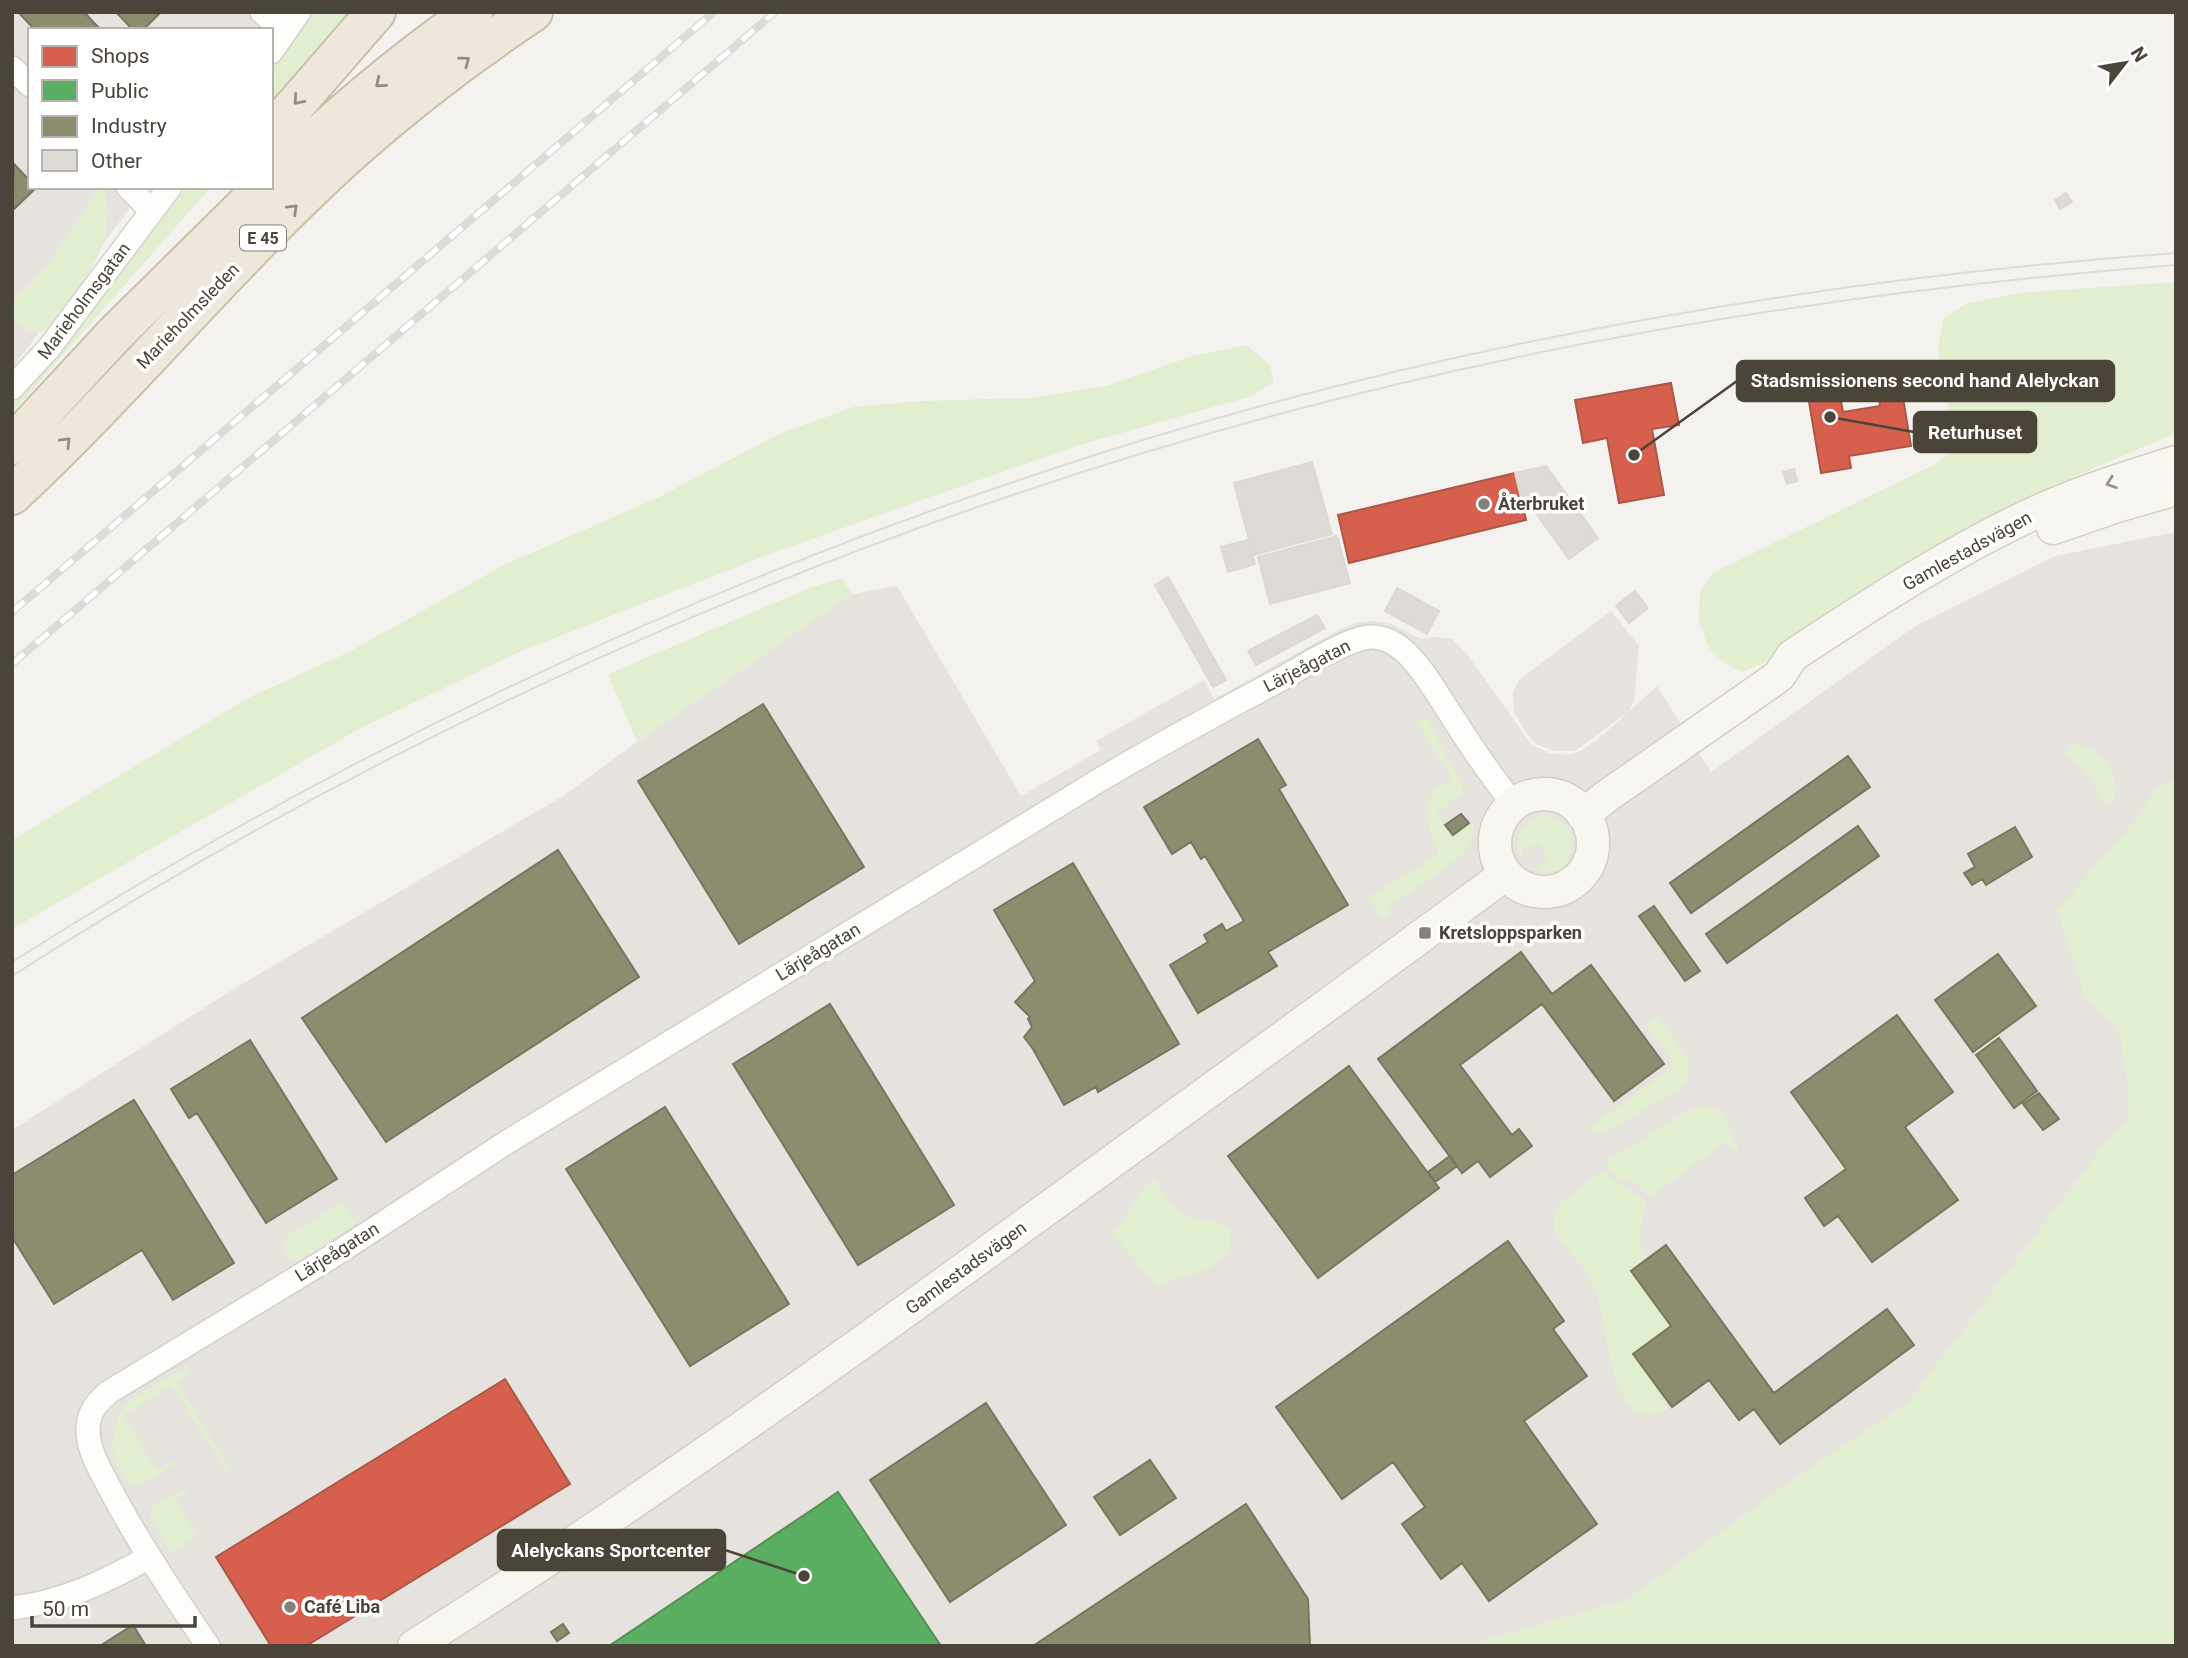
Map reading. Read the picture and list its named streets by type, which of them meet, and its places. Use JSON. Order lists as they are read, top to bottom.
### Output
{
  "streets": {
    "highway": ["E 45", "Marieholmsleden"],
    "street": ["Marieholmsgatan", "Gamlestadsvägen", "Lärjeågatan"]
  },
  "crossings": [
    ["Gamlestadsvägen", "Lärjeågatan"]
  ],
  "places": {
    "other": [
      "Returhuset",
      "Stadsmissionens second hand Alelyckan",
      "Återbruket",
      "Alelyckans Sportcenter",
      "Café Liba"
    ],
    "transit": ["Kretsloppsparken"]
  },
  "legend": [
    "Shops",
    "Public",
    "Industry",
    "Other"
  ],
  "scale_bar": "50 m",
  "north": "top right"
}
